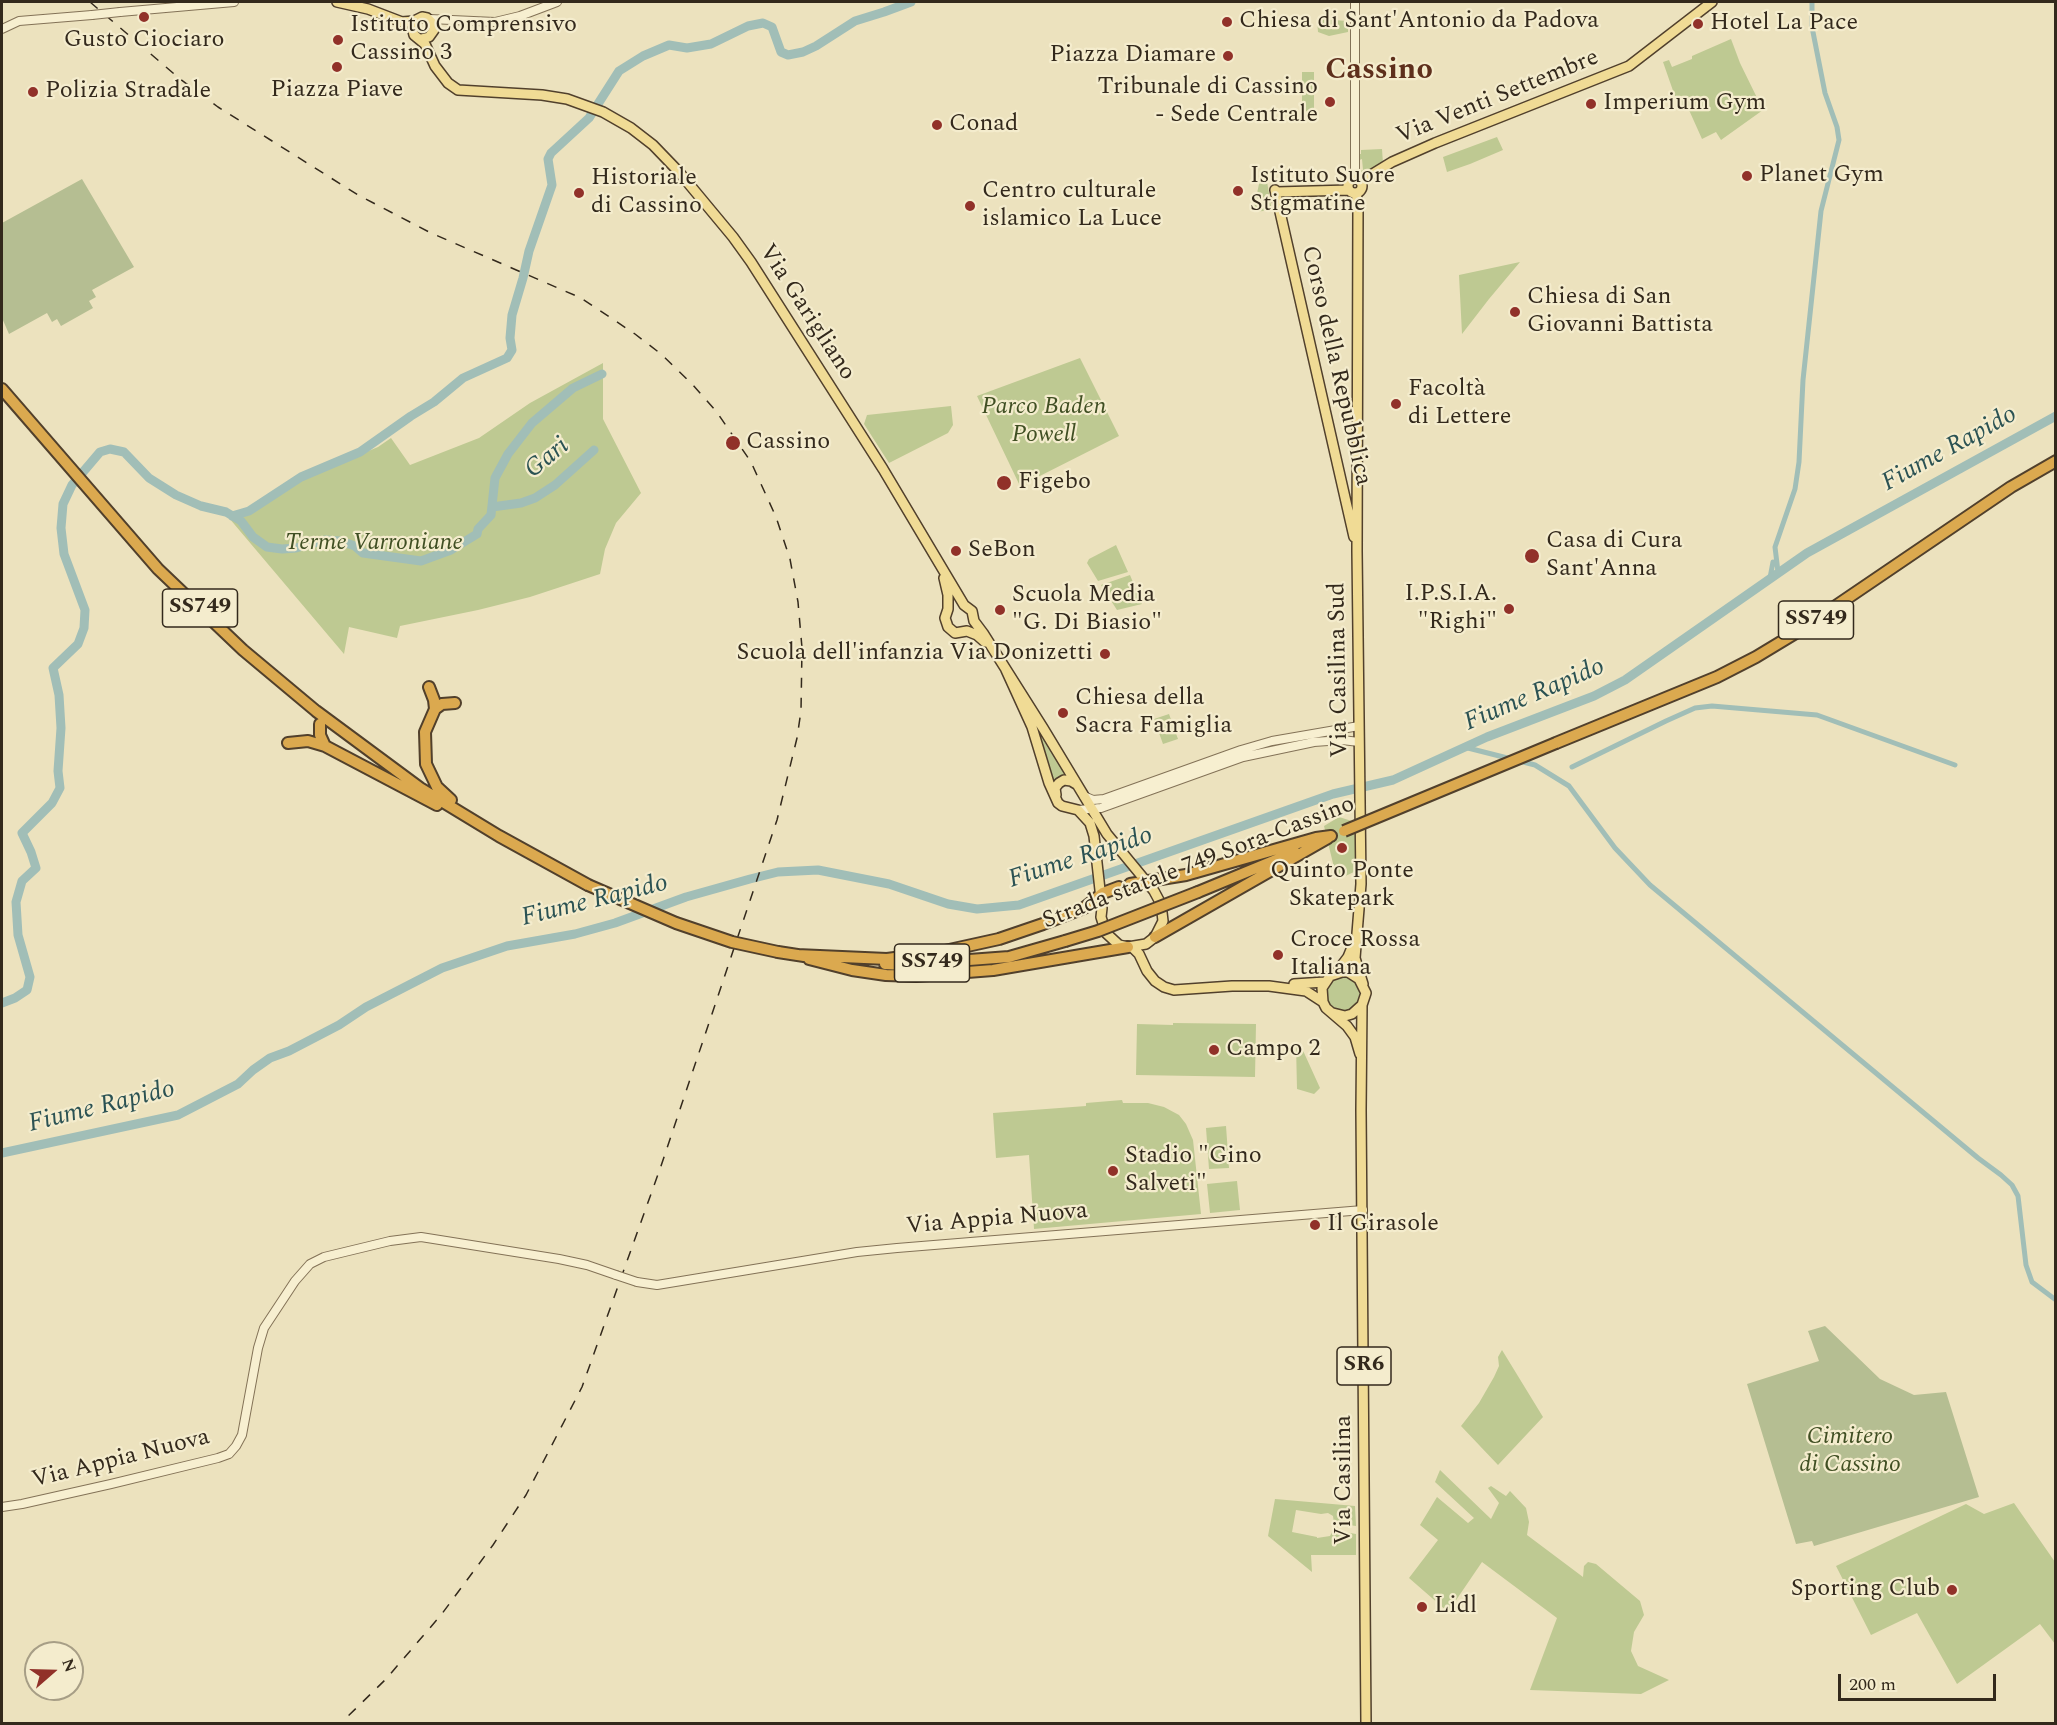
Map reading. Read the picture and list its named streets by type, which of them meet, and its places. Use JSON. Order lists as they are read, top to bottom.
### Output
{
  "streets": {
    "highway": ["SS749", "Strada statale 749 Sora-Cassino"],
    "main road": [
      "Via Venti Settembre",
      "Via Garigliano",
      "Corso della Repubblica",
      "Via Casilina Sud",
      "SR6",
      "Via Casilina"
    ],
    "street": ["Via Appia Nuova"]
  },
  "crossings": [
    ["Via Venti Settembre", "Corso della Repubblica"],
    ["Corso della Repubblica", "Via Casilina Sud"],
    ["Via Casilina Sud", "Via Casilina"],
    ["Via Appia Nuova", "Via Casilina"]
  ],
  "districts": ["Cassino"],
  "water": ["Fiume Rapido", "Gari"],
  "parks": ["Parco Baden Powell", "Terme Varroniane", "Cimitero di Cassino"],
  "places": [
    "Gusto Ciociaro",
    "Chiesa di Sant'Antonio da Padova",
    "Hotel La Pace",
    "Istituto Comprensivo Cassino 3",
    "Piazza Diamare",
    "Piazza Piave",
    "Polizia Stradale",
    "Tribunale di Cassino - Sede Centrale",
    "Imperium Gym",
    "Conad",
    "Planet Gym",
    "Istituto Suore Stigmatine",
    "Historiale di Cassino",
    "Centro culturale islamico La Luce",
    "Chiesa di San Giovanni Battista",
    "Facoltà di Lettere",
    "Cassino",
    "Figebo",
    "SeBon",
    "Casa di Cura Sant'Anna",
    "I.P.S.I.A. \"Righi\"",
    "Scuola Media \"G. Di Biasio\"",
    "Scuola dell'infanzia Via Donizetti",
    "Chiesa della Sacra Famiglia",
    "Quinto Ponte Skatepark",
    "Croce Rossa Italiana",
    "Campo 2",
    "Stadio \"Gino Salveti\"",
    "Il Girasole",
    "Sporting Club",
    "Lidl"
  ],
  "scale_bar": "200 m",
  "north": "right"
}
